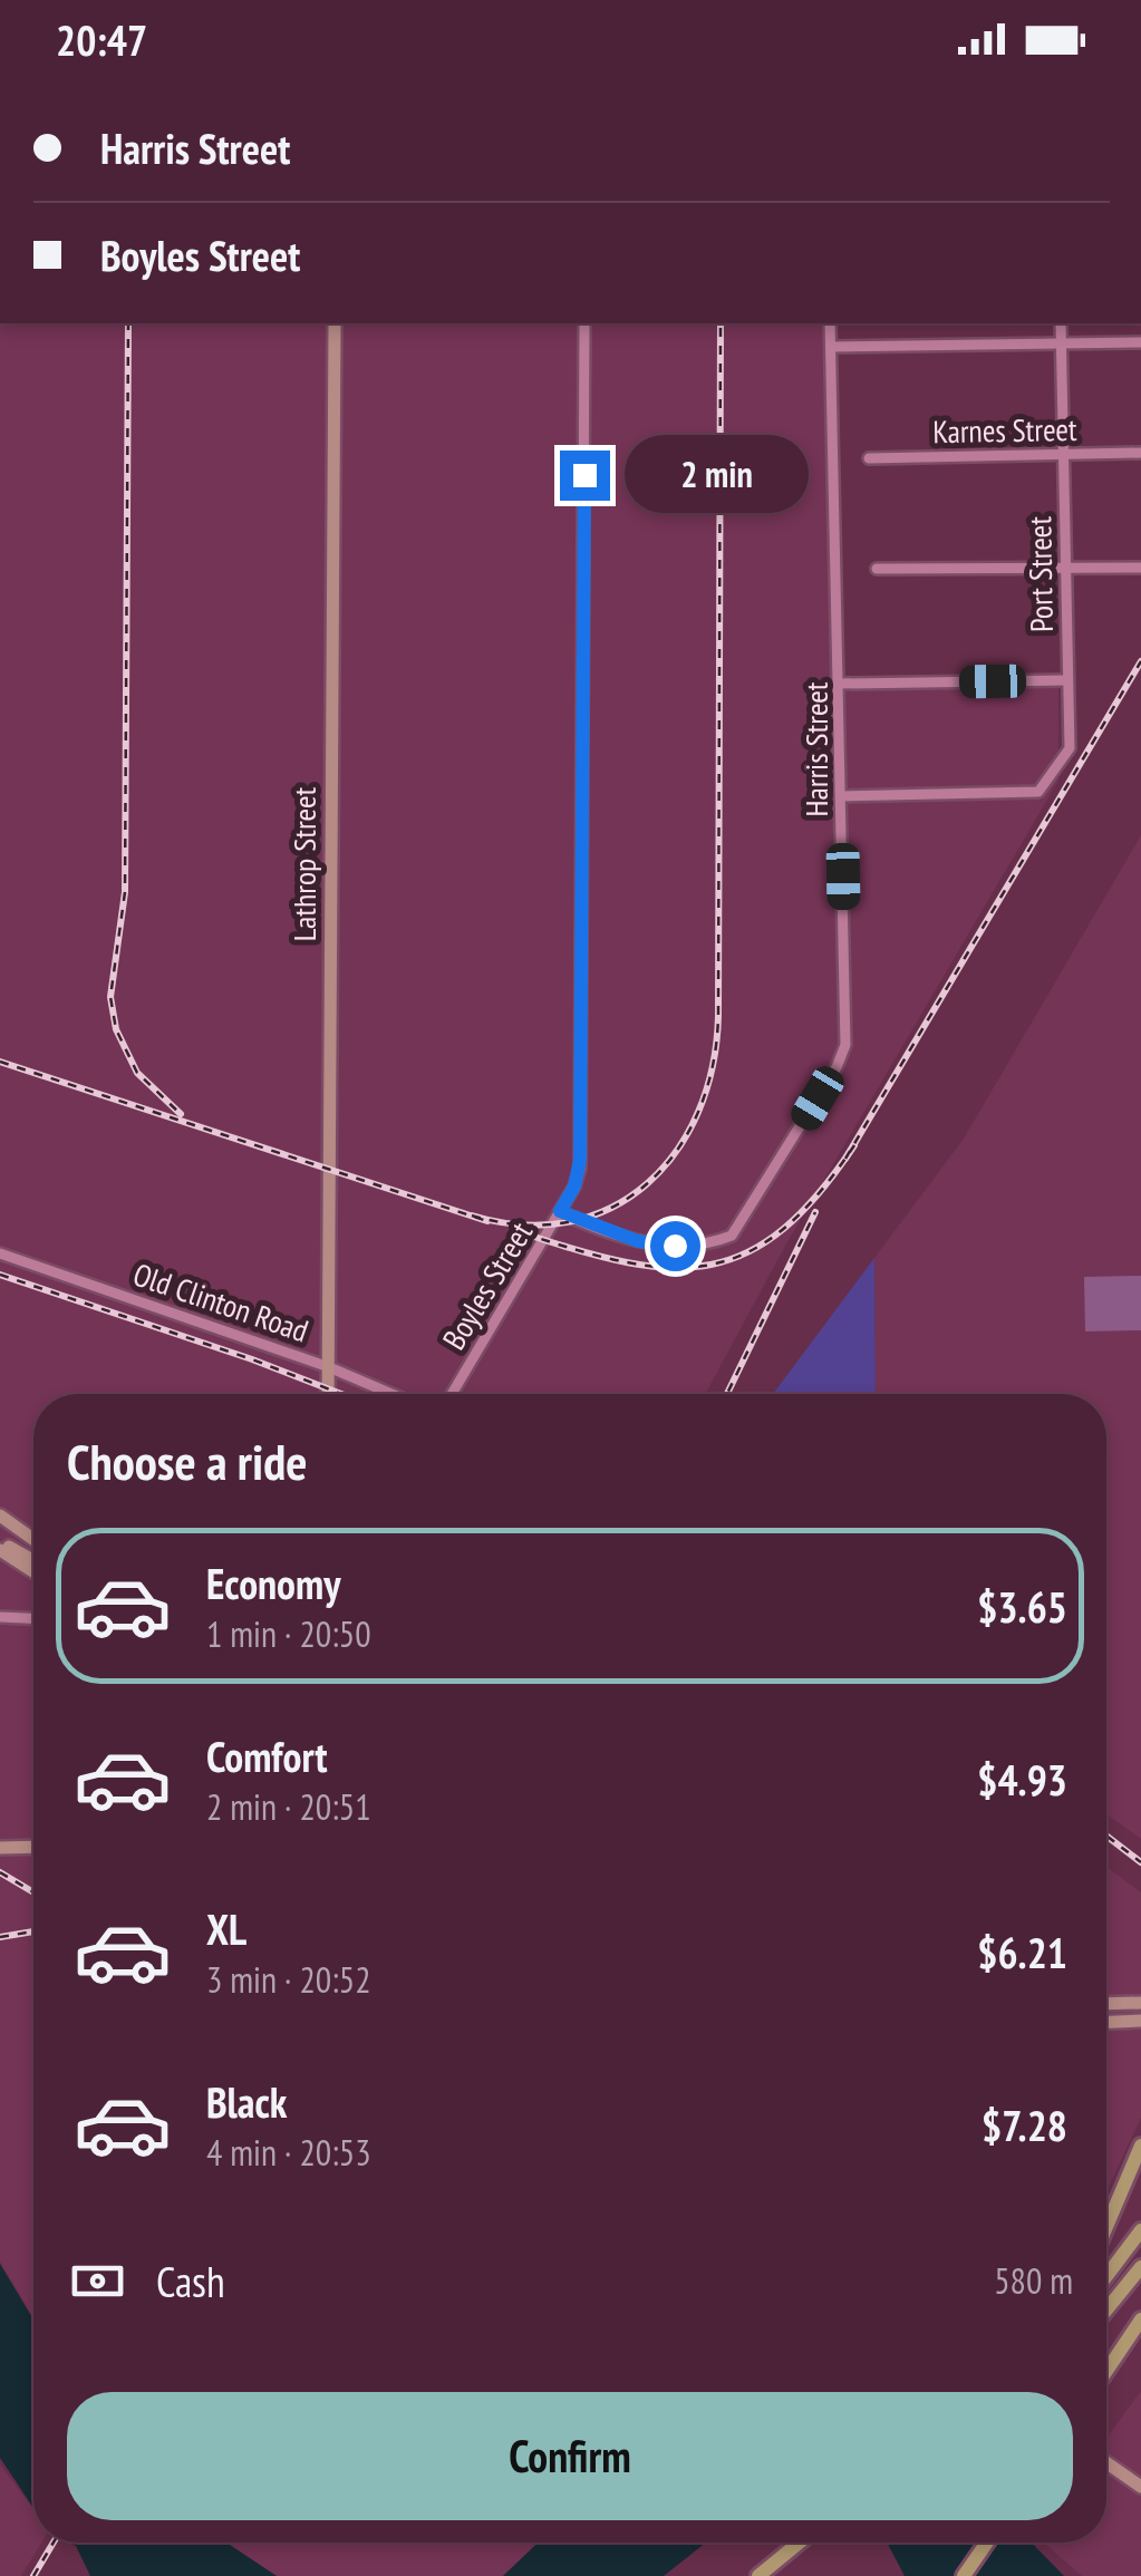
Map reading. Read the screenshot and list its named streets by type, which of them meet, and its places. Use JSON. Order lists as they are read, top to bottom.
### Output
{
  "streets": {
    "street": [
      "Karnes Street",
      "Port Street",
      "Harris Street",
      "Lathrop Street",
      "Boyles Street",
      "Old Clinton Road"
    ]
  },
  "crossings": [
    ["Karnes Street", "Port Street"],
    ["Port Street", "Harris Street"],
    ["Harris Street", "Boyles Street"],
    ["Lathrop Street", "Old Clinton Road"]
  ],
  "page": {
    "status": "20:47",
    "banner": ["Harris Street", "Boyles Street"],
    "bubble": "2 min",
    "heading": "Choose a ride",
    "list": [
      {
        "name": "Economy",
        "note": "1 min · 20:50",
        "value": "$3.65"
      },
      {
        "name": "Comfort",
        "note": "2 min · 20:51",
        "value": "$4.93"
      },
      {
        "name": "XL",
        "note": "3 min · 20:52",
        "value": "$6.21"
      },
      {
        "name": "Black",
        "note": "4 min · 20:53",
        "value": "$7.28"
      }
    ],
    "pay": ["Cash", "580 m"],
    "buttons": "Confirm"
  }
}
